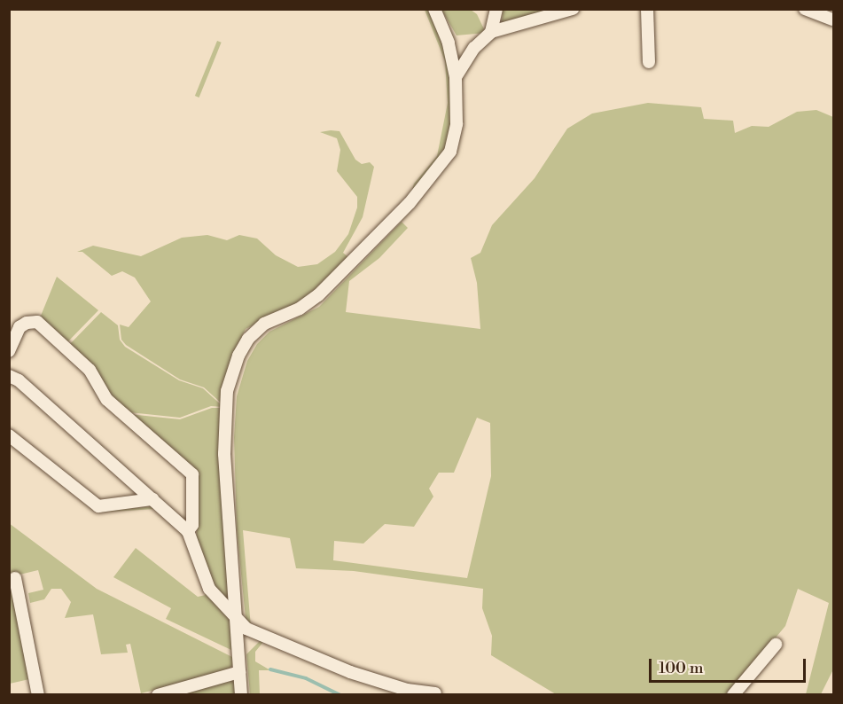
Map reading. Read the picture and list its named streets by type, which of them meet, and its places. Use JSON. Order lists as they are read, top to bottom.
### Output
{
  "scale_bar": "100 m"
}
